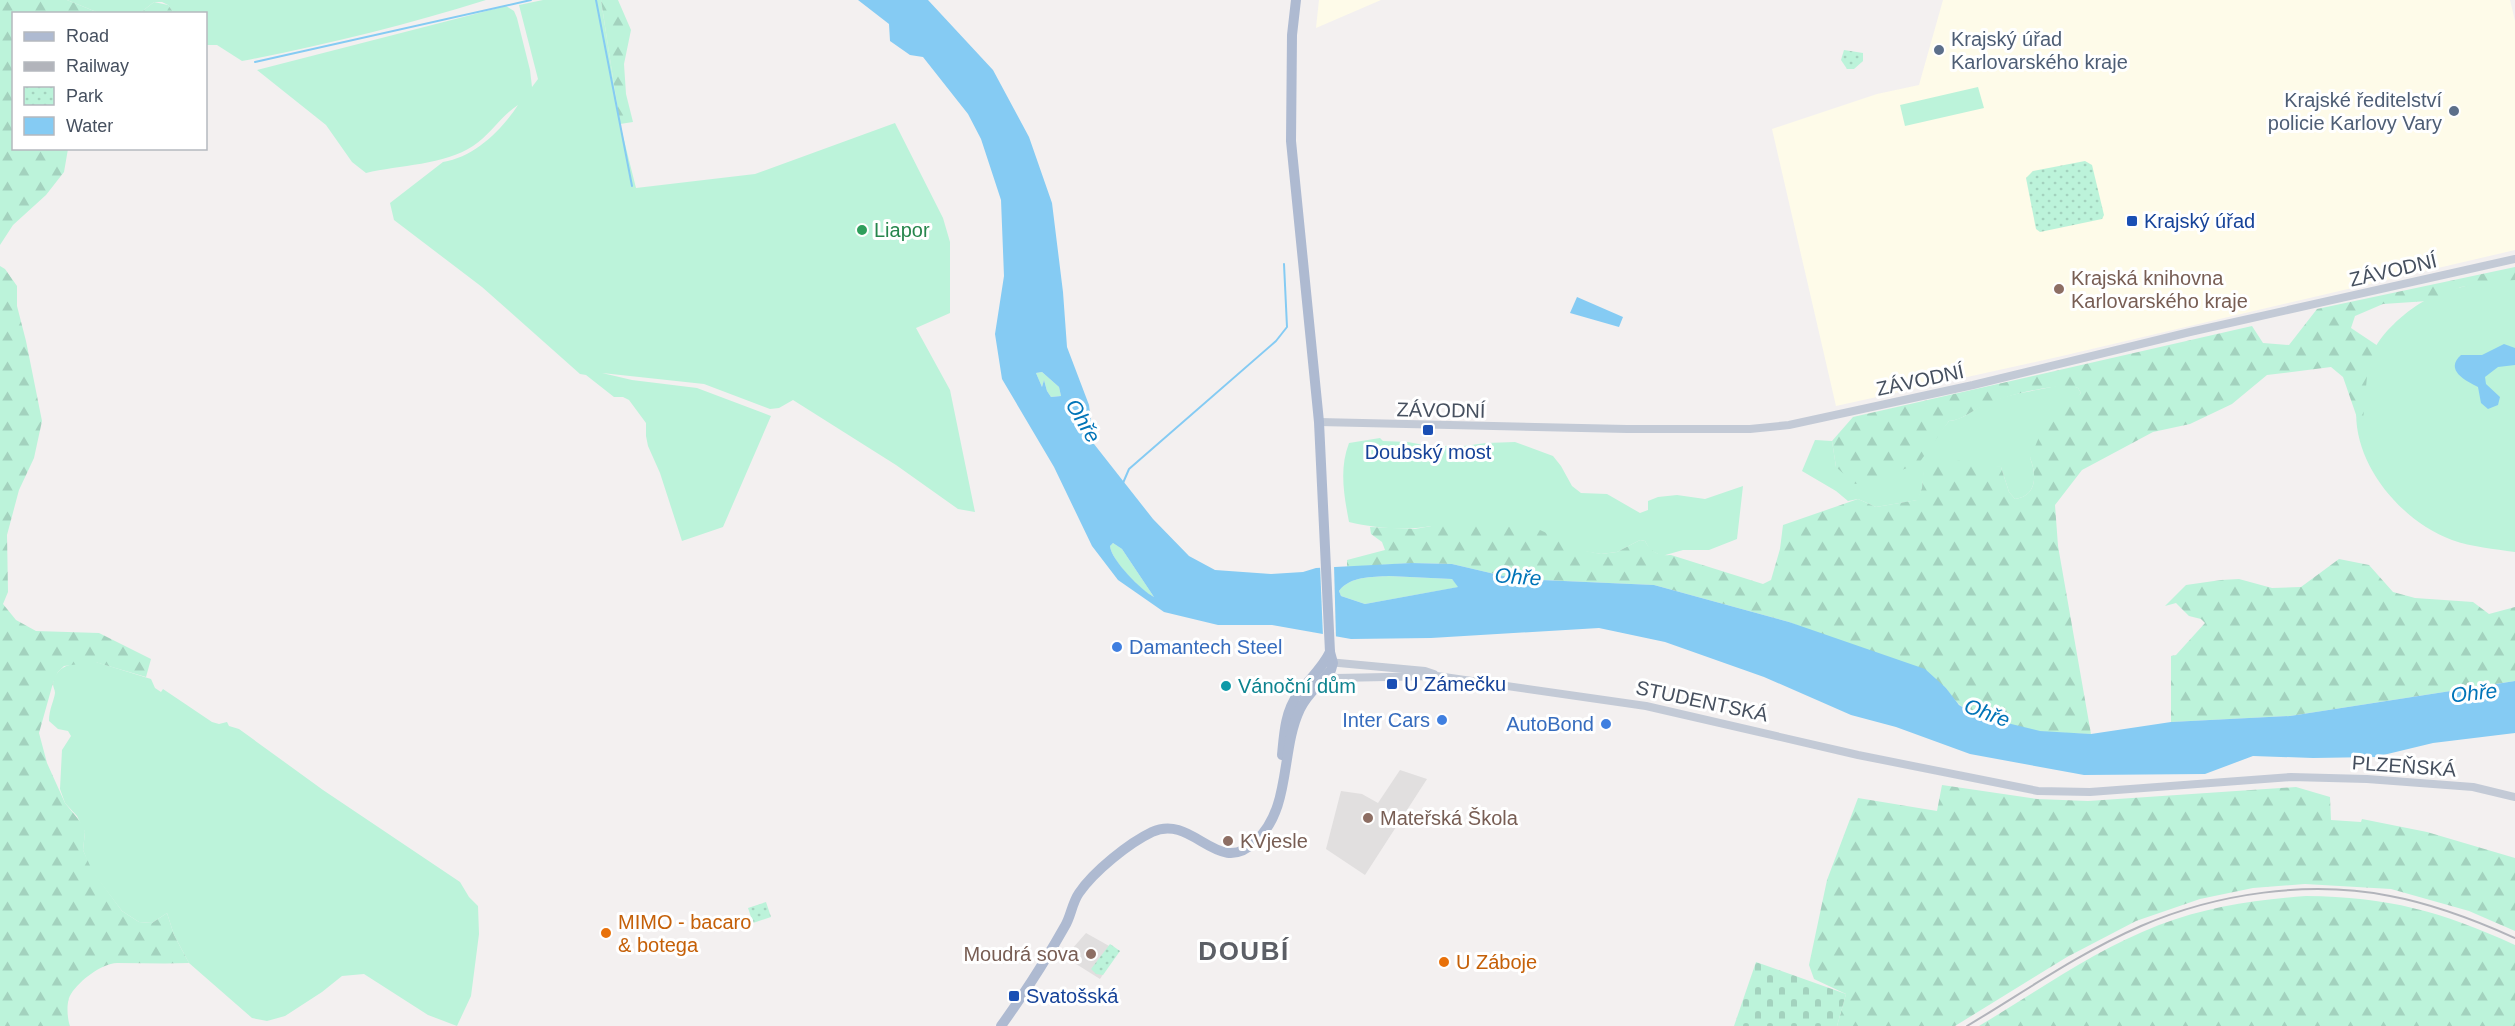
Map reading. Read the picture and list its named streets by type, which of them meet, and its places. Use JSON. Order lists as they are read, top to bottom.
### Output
{
  "streets": {
    "street": ["ZÁVODNÍ", "STUDENTSKÁ", "PLZEŇSKÁ"]
  },
  "crossings": [
    ["STUDENTSKÁ", "PLZEŇSKÁ"]
  ],
  "districts": ["DOUBÍ"],
  "water": ["Ohře"],
  "places": {
    "other": [
      "Krajský úřad Karlovarského kraje",
      "Krajské ředitelství policie Karlovy Vary",
      "Liapor",
      "Krajská knihovna Karlovarského kraje",
      "Damantech Steel",
      "Vánoční dům",
      "Inter Cars",
      "AutoBond",
      "Mateřská Škola",
      "KVjesle",
      "MIMO - bacaro & botega",
      "Moudrá sova",
      "U Záboje"
    ],
    "transit": [
      "Krajský úřad",
      "Doubský most",
      "U Zámečku",
      "Svatošská"
    ]
  },
  "legend": [
    "Road",
    "Railway",
    "Park",
    "Water"
  ]
}
